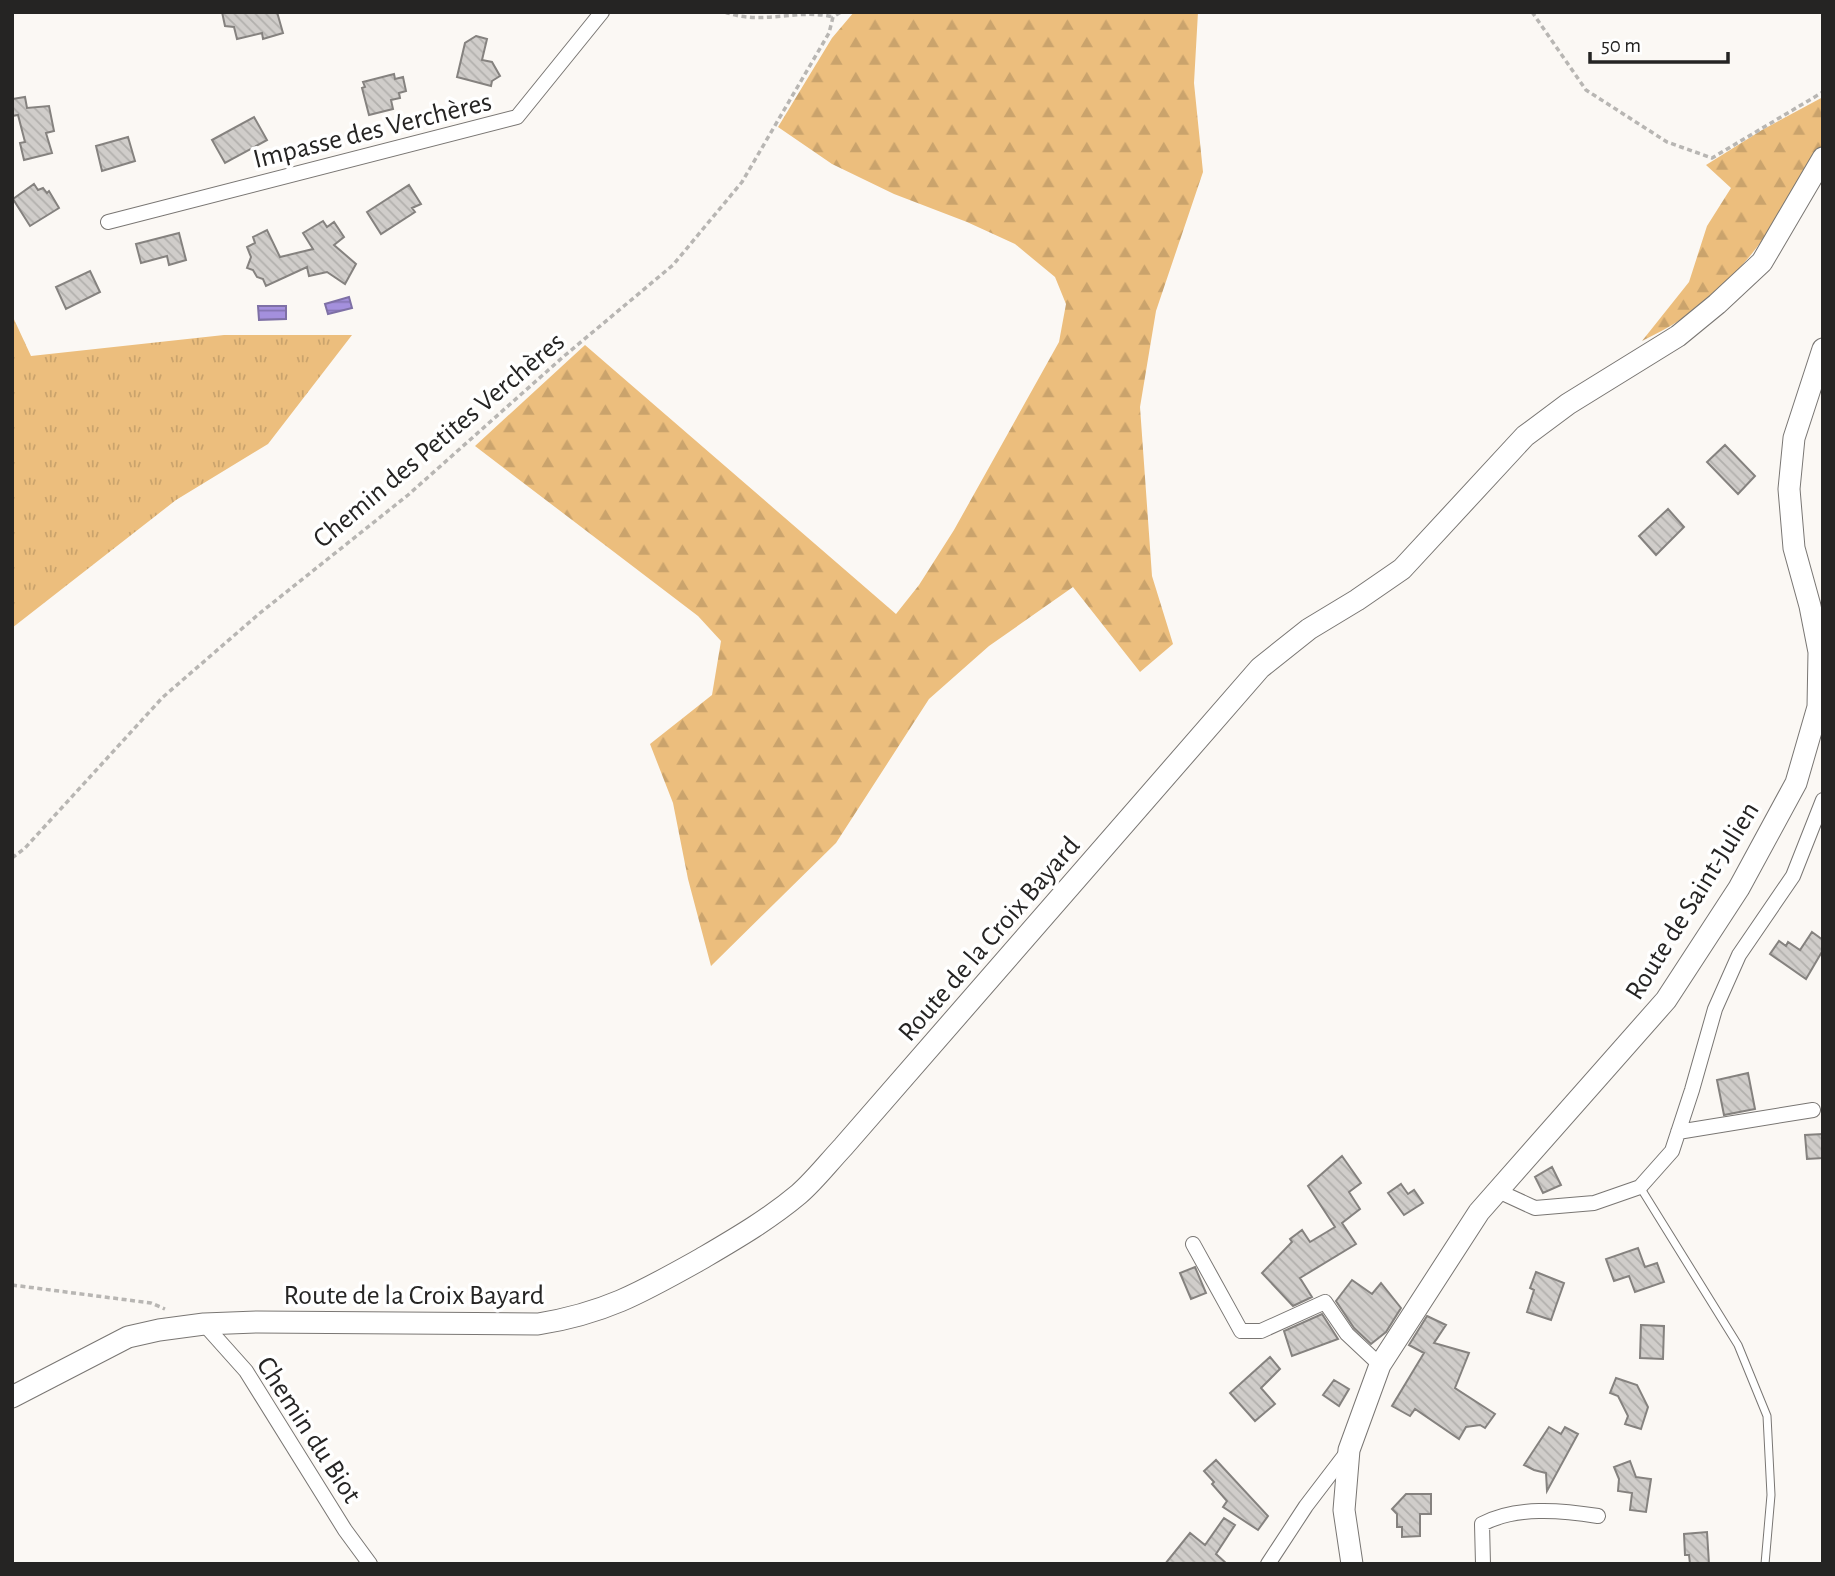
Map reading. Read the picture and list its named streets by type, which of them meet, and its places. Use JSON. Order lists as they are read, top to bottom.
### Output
{
  "streets": {
    "main road": ["Route de Saint-Julien", "Route de la Croix Bayard"],
    "street": ["Impasse des Verchères", "Chemin du Biot"],
    "path": ["Chemin des Petites Verchères"]
  },
  "crossings": [
    ["Route de la Croix Bayard", "Chemin du Biot"]
  ],
  "scale_bar": "50 m"
}
